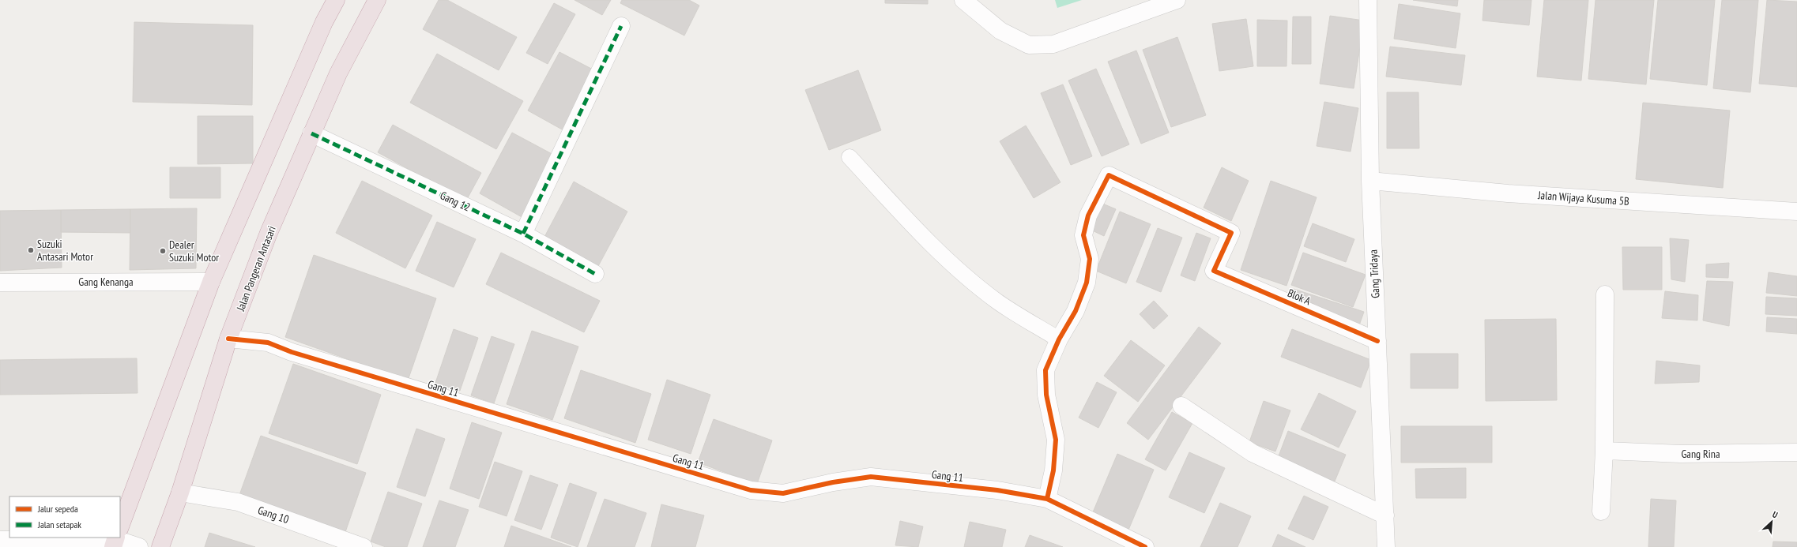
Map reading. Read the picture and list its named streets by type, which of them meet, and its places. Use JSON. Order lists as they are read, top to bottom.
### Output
{
  "streets": {
    "highway": ["Jalan Pangeran Antasari"],
    "street": [
      "Jalan Wijaya Kusuma 5B",
      "Gang 12",
      "Gang Tridaya",
      "Gang Kenanga",
      "Blok A",
      "Gang 11",
      "Gang Rina",
      "Gang 10"
    ]
  },
  "crossings": [
    ["Jalan Wijaya Kusuma 5B", "Gang Tridaya"],
    ["Gang 12", "Jalan Pangeran Antasari"],
    ["Jalan Pangeran Antasari", "Gang 11"],
    ["Jalan Pangeran Antasari", "Gang 10"],
    ["Gang Tridaya", "Blok A"]
  ],
  "places": ["Suzuki Antasari Motor", "Dealer Suzuki Motor"],
  "legend": ["Jalur sepeda", "Jalan setapak"],
  "north": "top right"
}
